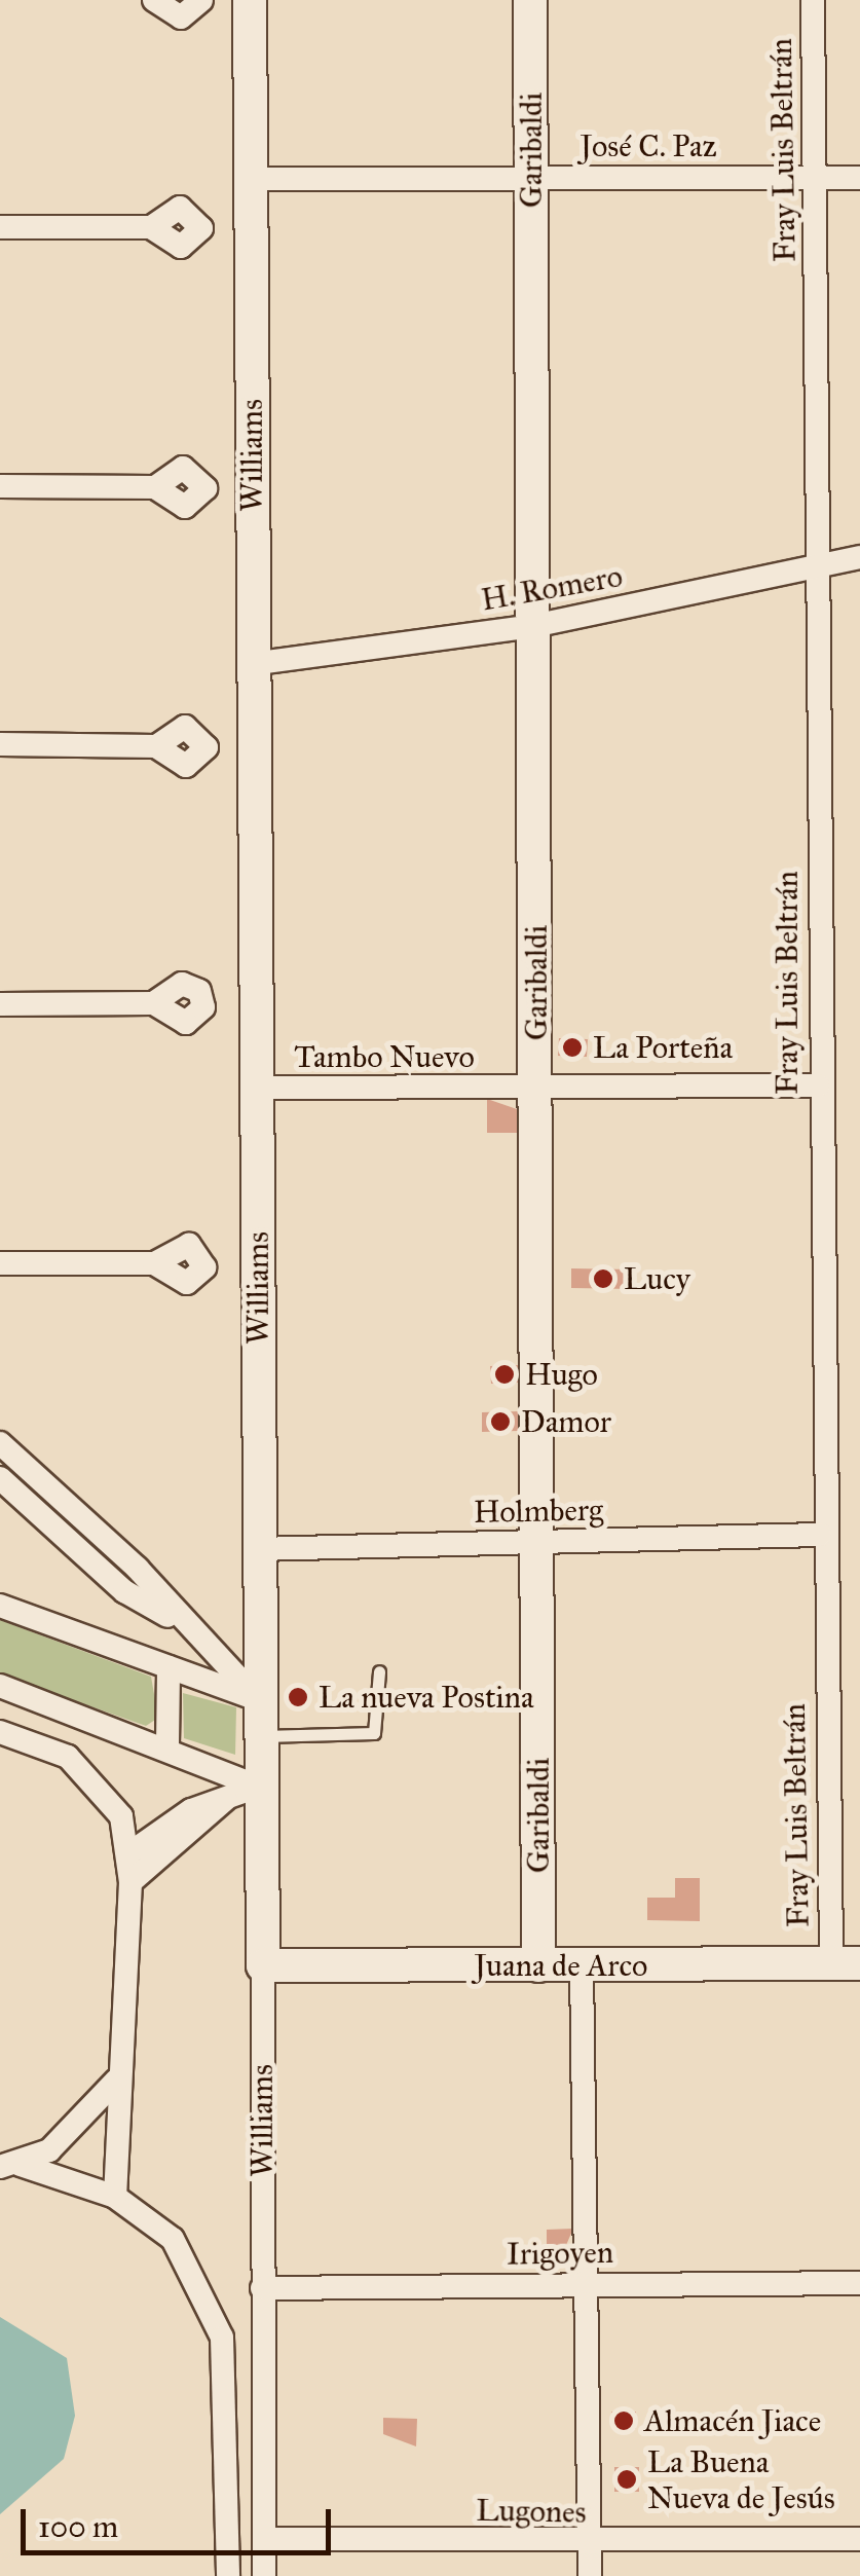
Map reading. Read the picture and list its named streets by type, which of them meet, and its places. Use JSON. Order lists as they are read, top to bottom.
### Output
{
  "streets": {
    "street": [
      "José C. Paz",
      "Garibaldi",
      "Fray Luis Beltrán",
      "Williams",
      "H. Romero",
      "Tambo Nuevo",
      "Holmberg",
      "Juana de Arco",
      "Irigoyen",
      "Lugones"
    ]
  },
  "crossings": [
    ["José C. Paz", "Garibaldi"],
    ["José C. Paz", "Fray Luis Beltrán"],
    ["José C. Paz", "Williams"],
    ["Garibaldi", "H. Romero"],
    ["Garibaldi", "Tambo Nuevo"],
    ["Garibaldi", "Holmberg"],
    ["Garibaldi", "Juana de Arco"],
    ["Fray Luis Beltrán", "H. Romero"],
    ["Fray Luis Beltrán", "Tambo Nuevo"],
    ["Fray Luis Beltrán", "Holmberg"],
    ["Fray Luis Beltrán", "Juana de Arco"],
    ["Williams", "H. Romero"],
    ["Williams", "Tambo Nuevo"],
    ["Williams", "Holmberg"],
    ["Williams", "Juana de Arco"],
    ["Williams", "Irigoyen"],
    ["Williams", "Lugones"]
  ],
  "places": [
    "La Porteña",
    "Lucy",
    "Hugo",
    "Damor",
    "La nueva Postina",
    "Almacén Jiace",
    "La Buena Nueva de Jesús"
  ],
  "scale_bar": "100 m"
}
